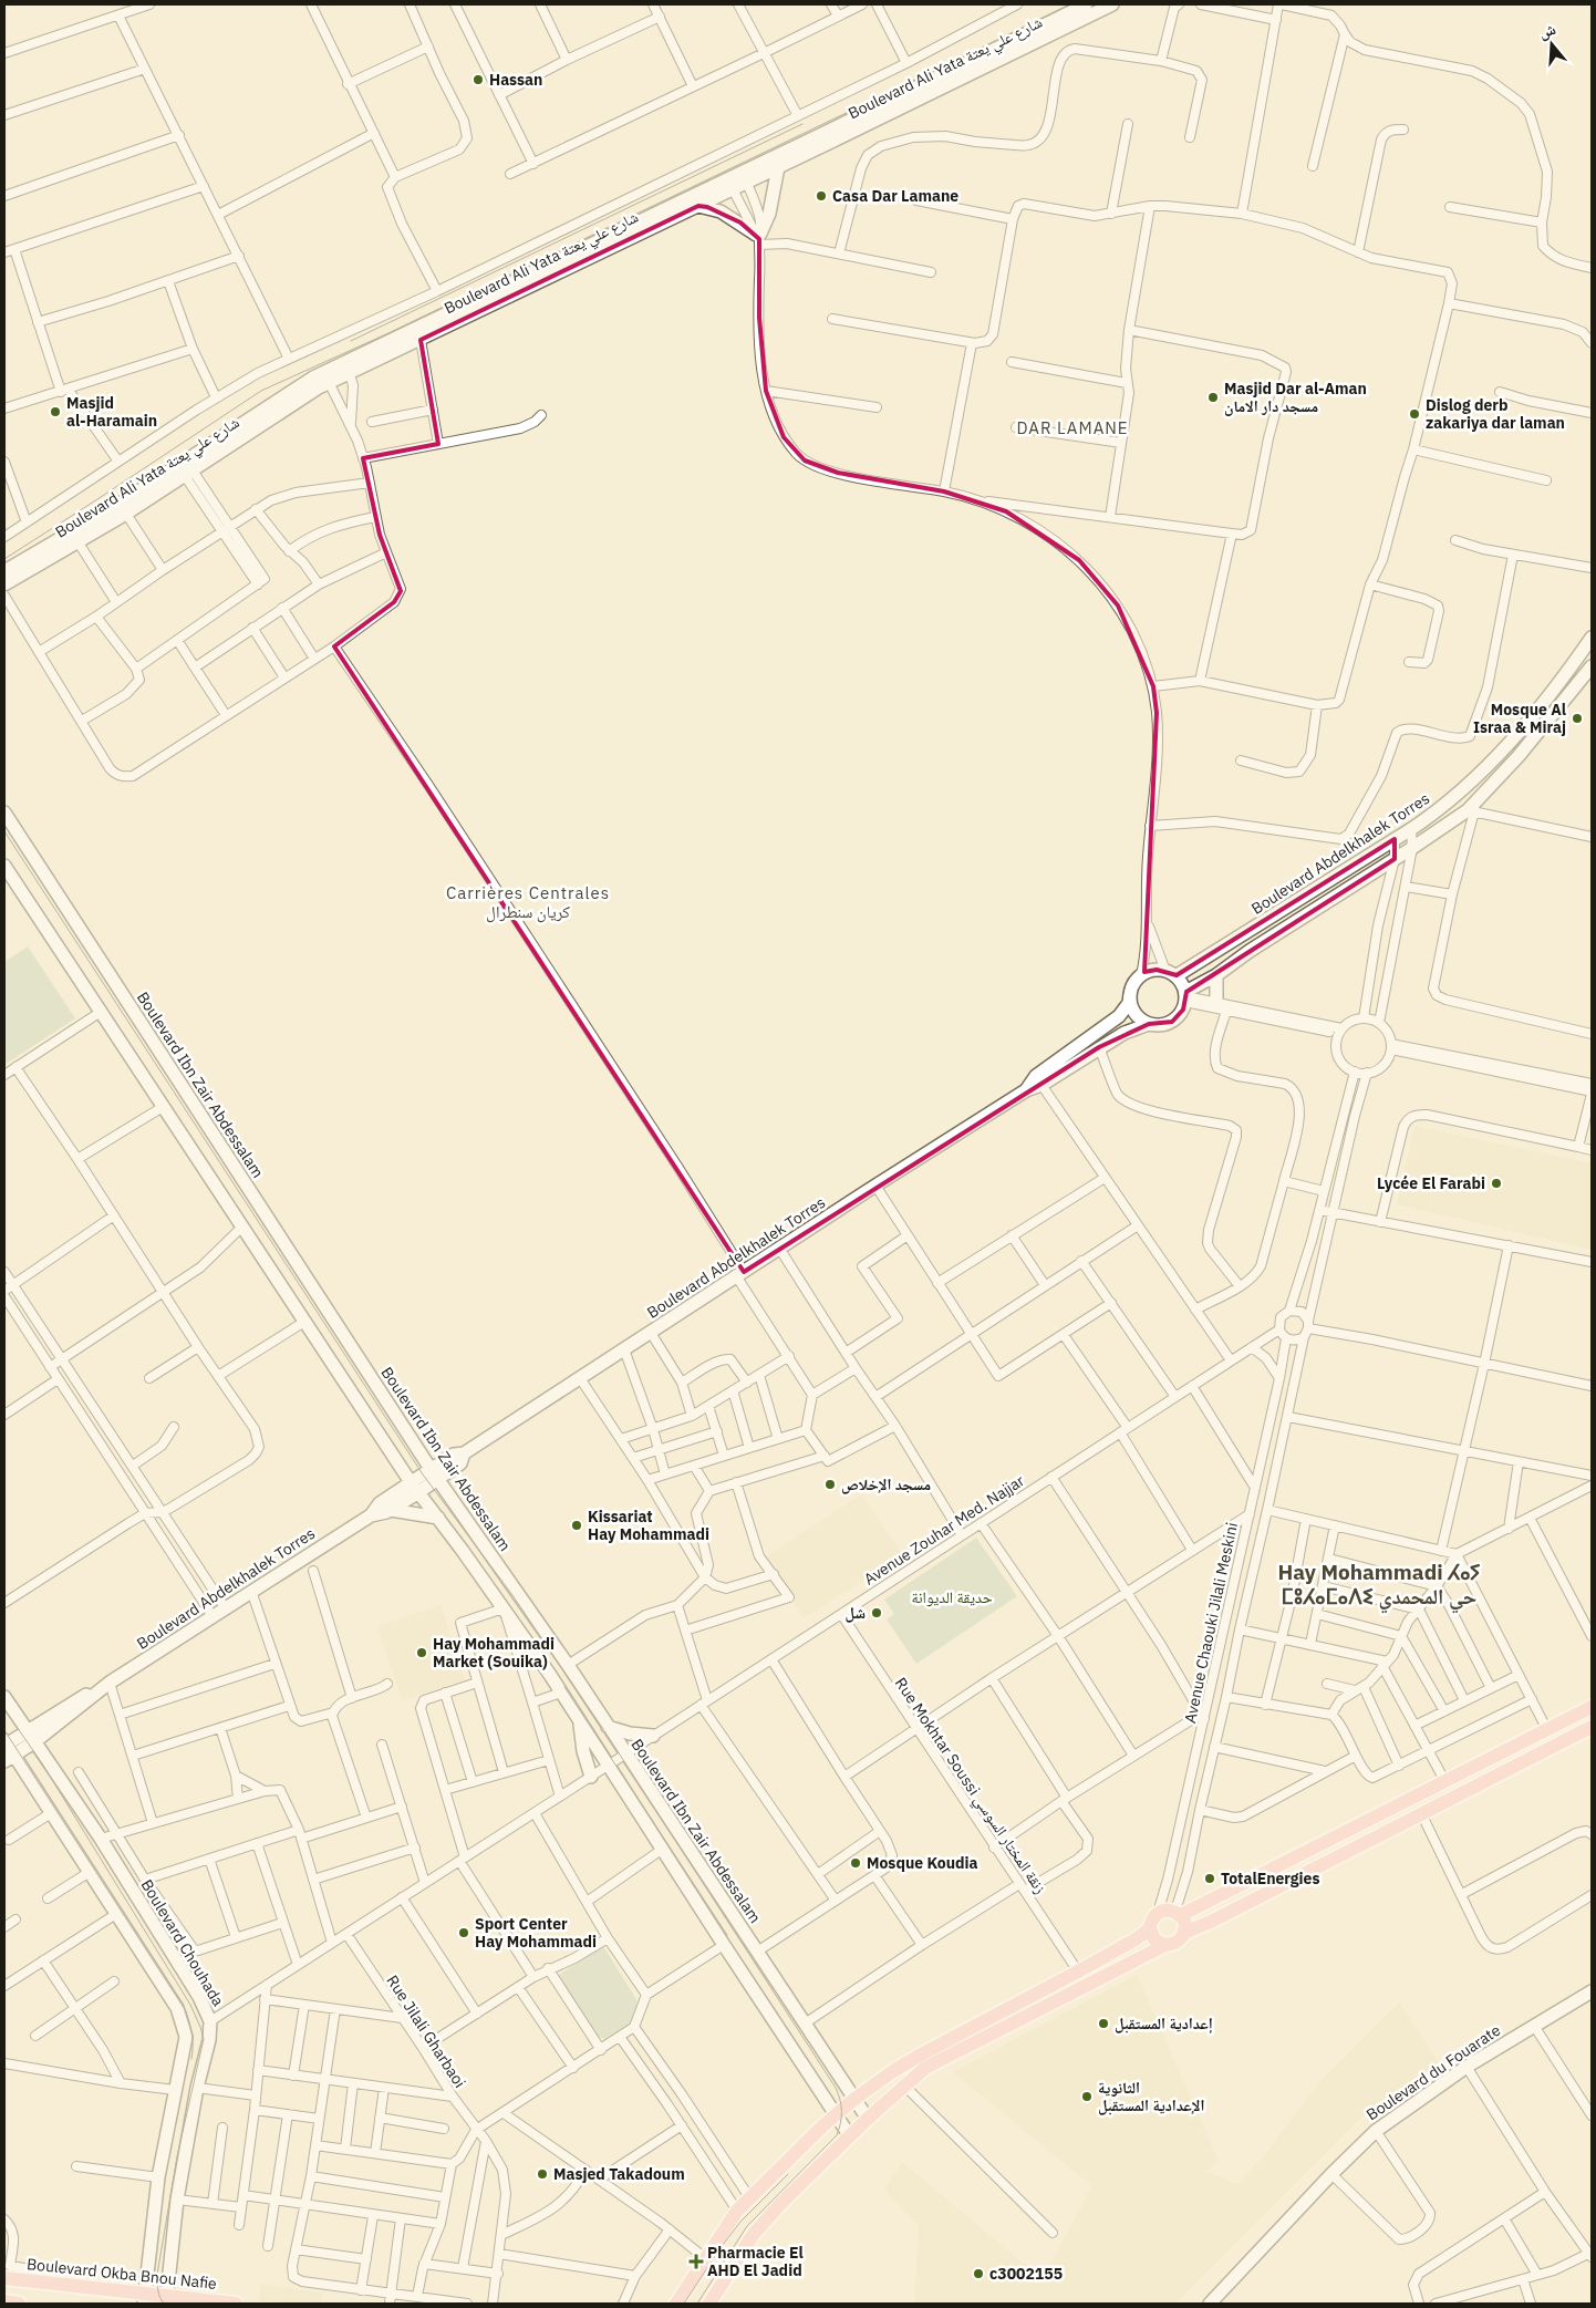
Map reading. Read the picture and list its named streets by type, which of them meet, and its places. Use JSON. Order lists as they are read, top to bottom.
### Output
{
  "streets": {
    "main road": ["Boulevard Okba Bnou Nafie"],
    "street": [
      "Boulevard Ali Yata شارع علي يعتة",
      "Boulevard Abdelkhalek Torres",
      "Boulevard Ibn Zair Abdessalam",
      "Avenue Zouhar Med. Najjar",
      "Avenue Chaouki Jilali Meskini",
      "Rue Mokhtar Soussi زنقة المختار السوسي",
      "Boulevard Chouhada",
      "Rue Jilali Gharbaoi",
      "Boulevard du Fouarate"
    ]
  },
  "crossings": [
    ["Boulevard Abdelkhalek Torres", "Boulevard Ibn Zair Abdessalam"],
    ["Boulevard Abdelkhalek Torres", "Boulevard Chouhada"],
    ["Boulevard Ibn Zair Abdessalam", "Avenue Zouhar Med. Najjar"],
    ["Avenue Zouhar Med. Najjar", "Avenue Chaouki Jilali Meskini"],
    ["Avenue Zouhar Med. Najjar", "Rue Mokhtar Soussi زنقة المختار السوسي"],
    ["Avenue Zouhar Med. Najjar", "Boulevard Chouhada"],
    ["Avenue Zouhar Med. Najjar", "Rue Jilali Gharbaoi"],
    ["Boulevard Chouhada", "Boulevard Okba Bnou Nafie"]
  ],
  "districts": ["DAR LAMANE", "Carrières Centrales كريان سنطرال", "Hay Mohammadi ⵃⴰⵢ ⵎⵓⵃⴰⵎⴰⴷⵉ حي المحمدي"],
  "parks": ["حديقة الديوانة"],
  "places": {
    "other": [
      "Hassan",
      "Casa Dar Lamane",
      "Masjid Dar al-Aman مسجد دار الامان",
      "Masjid al-Haramain",
      "Dislog derb zakariya dar laman",
      "Mosque Al Israa & Miraj",
      "Lycée El Farabi",
      "مسجد الإخلاص",
      "Kissariat Hay Mohammadi",
      "شل",
      "Hay Mohammadi Market (Souika)",
      "Mosque Koudia",
      "TotalEnergies",
      "Sport Center Hay Mohammadi",
      "إعدادية المستقبل",
      "الثانوية الإعدادية المستقبل",
      "Masjed Takadoum",
      "c3002155"
    ],
    "health": ["Pharmacie El AHD El Jadid"]
  },
  "north": "top"
}
